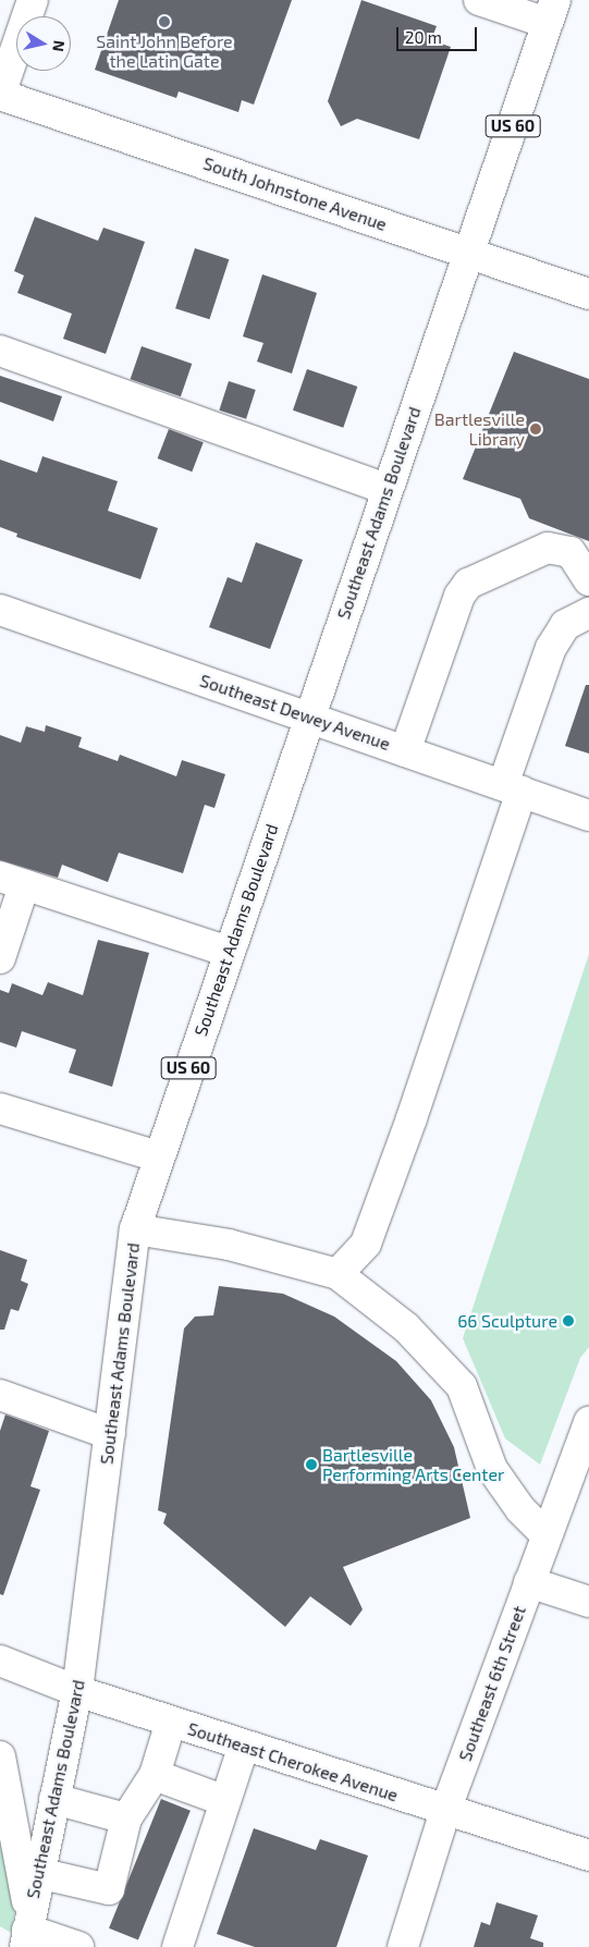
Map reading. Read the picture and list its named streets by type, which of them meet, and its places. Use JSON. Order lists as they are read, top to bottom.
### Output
{
  "streets": {
    "main road": [
      "US 60",
      "South Johnstone Avenue",
      "Southeast Adams Boulevard",
      "Southeast Dewey Avenue",
      "Southeast 6th Street",
      "Southeast Cherokee Avenue"
    ]
  },
  "crossings": [
    ["US 60", "South Johnstone Avenue"],
    ["US 60", "Southeast Adams Boulevard"],
    ["South Johnstone Avenue", "Southeast Adams Boulevard"],
    ["Southeast Adams Boulevard", "Southeast Dewey Avenue"],
    ["Southeast Adams Boulevard", "Southeast Cherokee Avenue"],
    ["Southeast 6th Street", "Southeast Cherokee Avenue"]
  ],
  "places": [
    "Saint John Before the Latin Gate",
    "Bartlesville Library",
    "66 Sculpture",
    "Bartlesville Performing Arts Center"
  ],
  "scale_bar": "20 m",
  "north": "right"
}
